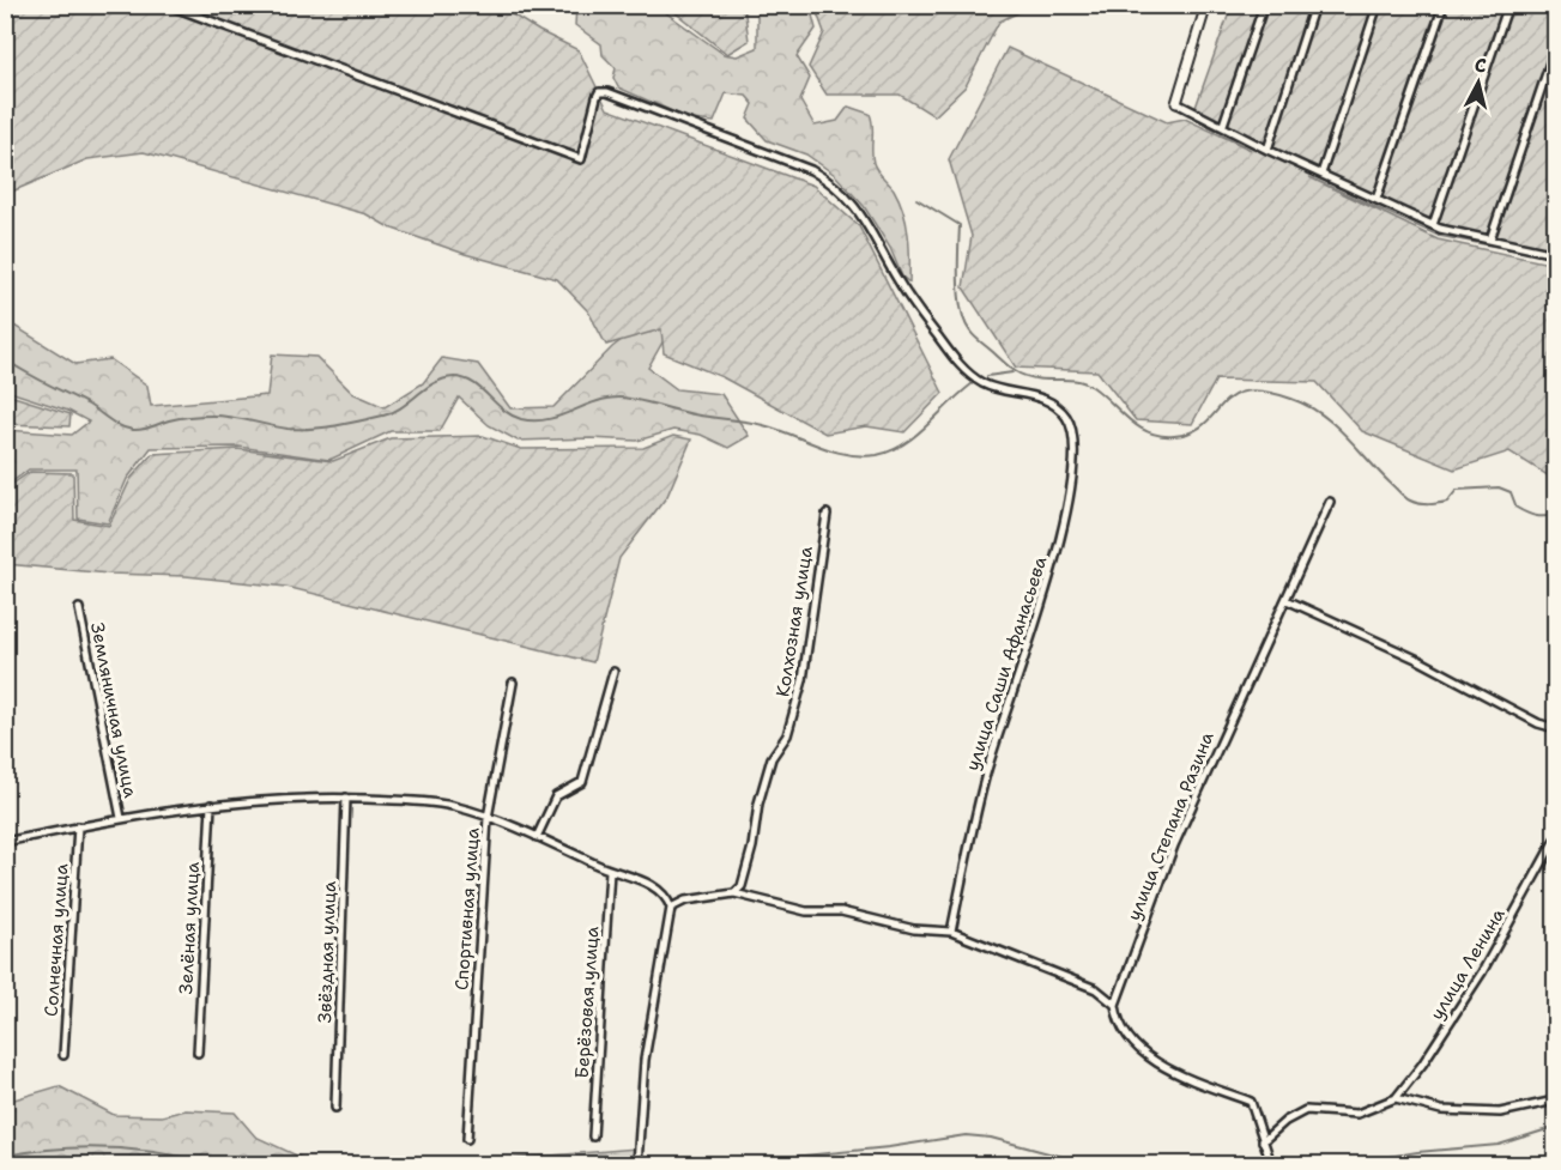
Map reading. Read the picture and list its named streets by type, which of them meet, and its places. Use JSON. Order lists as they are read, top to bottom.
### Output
{
  "streets": {
    "street": [
      "Колхозная улица",
      "улица Саши Афанасьева",
      "Земляничная улица",
      "улица Степана Разина",
      "Спортивная улица",
      "Зелёная улица",
      "Солнечная улица",
      "Звёздная улица",
      "улица Ленина",
      "Берёзовая улица"
    ]
  },
  "north": "top"
}
